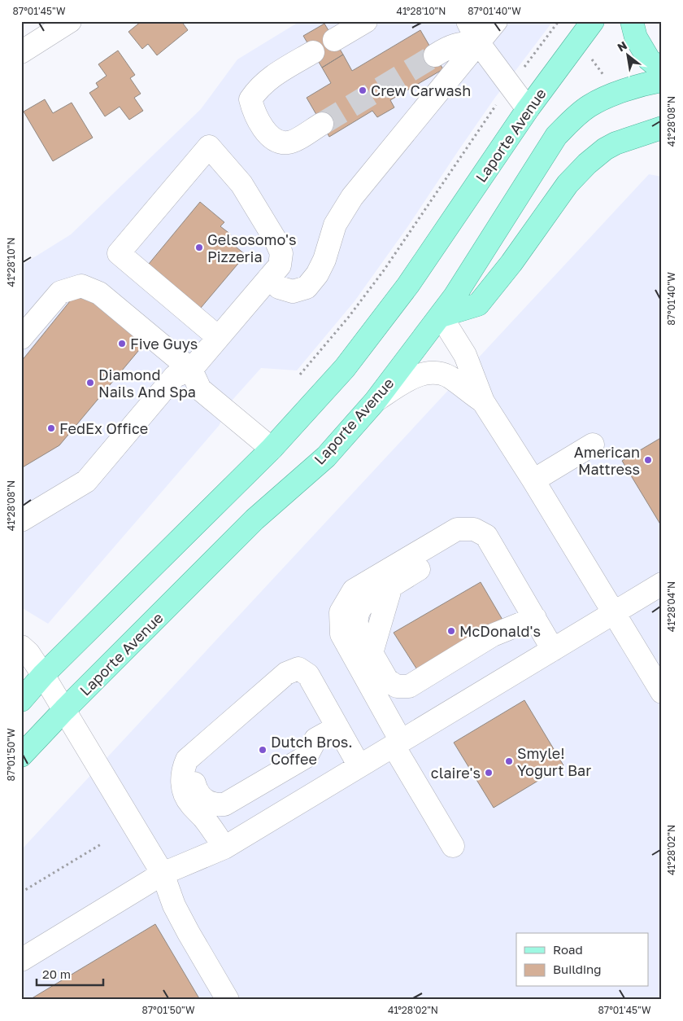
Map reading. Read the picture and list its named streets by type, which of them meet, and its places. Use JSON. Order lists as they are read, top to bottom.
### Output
{
  "streets": {
    "main road": ["Laporte Avenue"]
  },
  "places": [
    "Crew Carwash",
    "Gelsosomo's Pizzeria",
    "Five Guys",
    "Diamond Nails And Spa",
    "FedEx Office",
    "American Mattress",
    "McDonald's",
    "Dutch Bros. Coffee",
    "Smyle! Yogurt Bar",
    "claire's"
  ],
  "legend": ["Road", "Building"],
  "scale_bar": "20 m",
  "north": "top left",
  "coordinates": [
    "87°01'45\"W",
    "41°28'10\"N",
    "87°01'40\"W",
    "41°28'08\"N",
    "41°28'04\"N",
    "87°01'50\"W",
    "41°28'02\"N"
  ]
}
